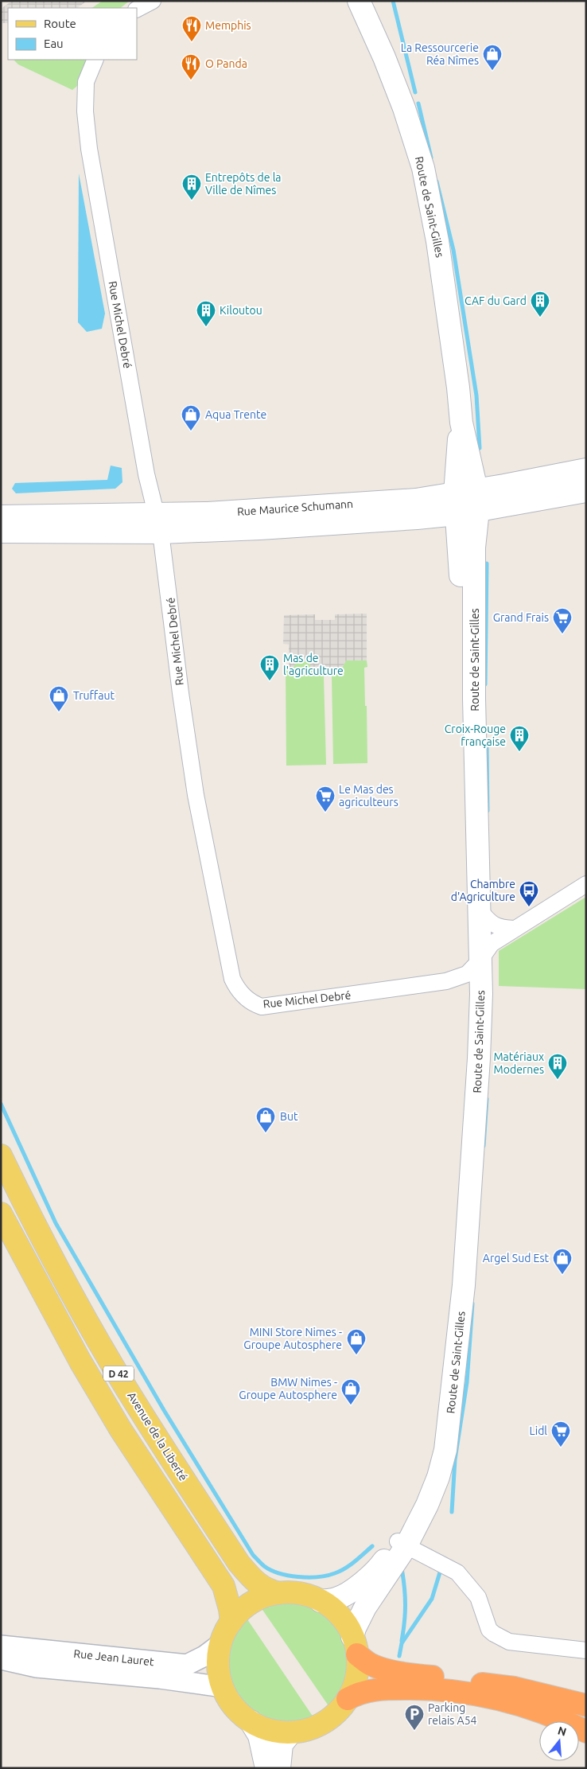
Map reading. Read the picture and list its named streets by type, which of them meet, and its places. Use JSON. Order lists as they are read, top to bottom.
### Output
{
  "streets": {
    "main road": [
      "Route de Saint-Gilles",
      "Rue Maurice Schumann",
      "D 42",
      "Avenue de la Liberté"
    ],
    "street": ["Rue Michel Debré", "Rue Jean Lauret"]
  },
  "crossings": [
    ["Route de Saint-Gilles", "Rue Michel Debré"],
    ["Route de Saint-Gilles", "Rue Maurice Schumann"],
    ["Route de Saint-Gilles", "D 42"],
    ["Route de Saint-Gilles", "Avenue de la Liberté"],
    ["Route de Saint-Gilles", "Rue Jean Lauret"],
    ["Rue Michel Debré", "Rue Maurice Schumann"],
    ["D 42", "Avenue de la Liberté"],
    ["D 42", "Rue Jean Lauret"],
    ["Avenue de la Liberté", "Rue Jean Lauret"]
  ],
  "places": {
    "restaurant": ["Memphis", "O Panda"],
    "shop": [
      "La Ressourcerie Réa Nîmes",
      "Aqua Trente",
      "Truffaut",
      "But",
      "Argel Sud Est",
      "MINI Store Nimes - Groupe Autosphere",
      "BMW Nimes - Groupe Autosphere"
    ],
    "building": [
      "Entrepôts de la Ville de Nîmes",
      "CAF du Gard",
      "Kiloutou",
      "Mas de l'agriculture",
      "Croix-Rouge française",
      "Matériaux Modernes"
    ],
    "supermarket": ["Grand Frais", "Le Mas des agriculteurs", "Lidl"],
    "bus stop": ["Chambre d'Agriculture"],
    "parking": ["Parking relais A54"]
  },
  "legend": ["Route", "Eau"],
  "north": "top"
}
